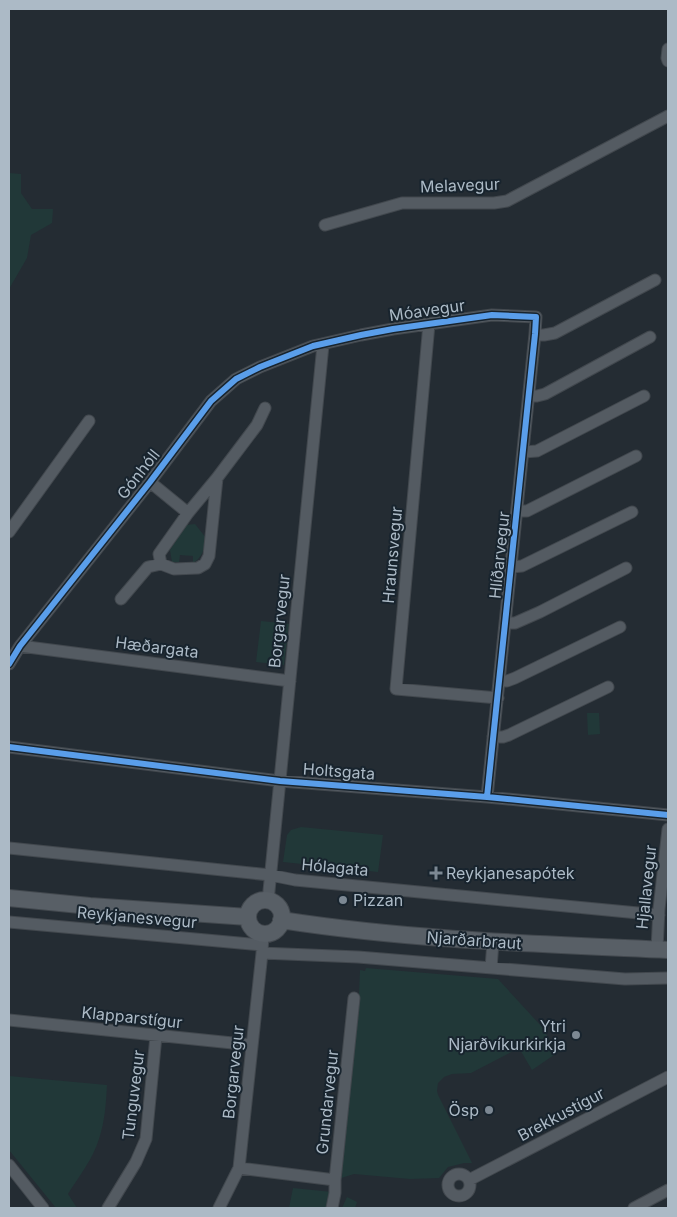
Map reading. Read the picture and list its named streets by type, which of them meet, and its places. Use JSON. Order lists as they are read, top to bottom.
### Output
{
  "streets": {
    "main road": ["Njarðarbraut"],
    "street": [
      "Melavegur",
      "Móavegur",
      "Gónhóll",
      "Hraunsvegur",
      "Hlíðarvegur",
      "Borgarvegur",
      "Hæðargata",
      "Holtsgata",
      "Hólagata",
      "Hjallavegur",
      "Reykjanesvegur",
      "Klapparstígur",
      "Tunguvegur",
      "Grundarvegur",
      "Brekkustígur"
    ]
  },
  "crossings": [
    ["Móavegur", "Gónhóll"],
    ["Móavegur", "Hraunsvegur"],
    ["Móavegur", "Hlíðarvegur"],
    ["Móavegur", "Borgarvegur"],
    ["Gónhóll", "Borgarvegur"],
    ["Gónhóll", "Hæðargata"],
    ["Hraunsvegur", "Hlíðarvegur"],
    ["Hlíðarvegur", "Holtsgata"],
    ["Borgarvegur", "Hæðargata"],
    ["Borgarvegur", "Holtsgata"],
    ["Borgarvegur", "Hólagata"],
    ["Borgarvegur", "Reykjanesvegur"],
    ["Borgarvegur", "Klapparstígur"],
    ["Hólagata", "Hjallavegur"],
    ["Hjallavegur", "Njarðarbraut"],
    ["Klapparstígur", "Tunguvegur"]
  ],
  "places": {
    "health": ["Reykjanesapótek"],
    "other": ["Pizzan", "Ytri Njarðvíkurkirkja", "Ösp"]
  }
}
